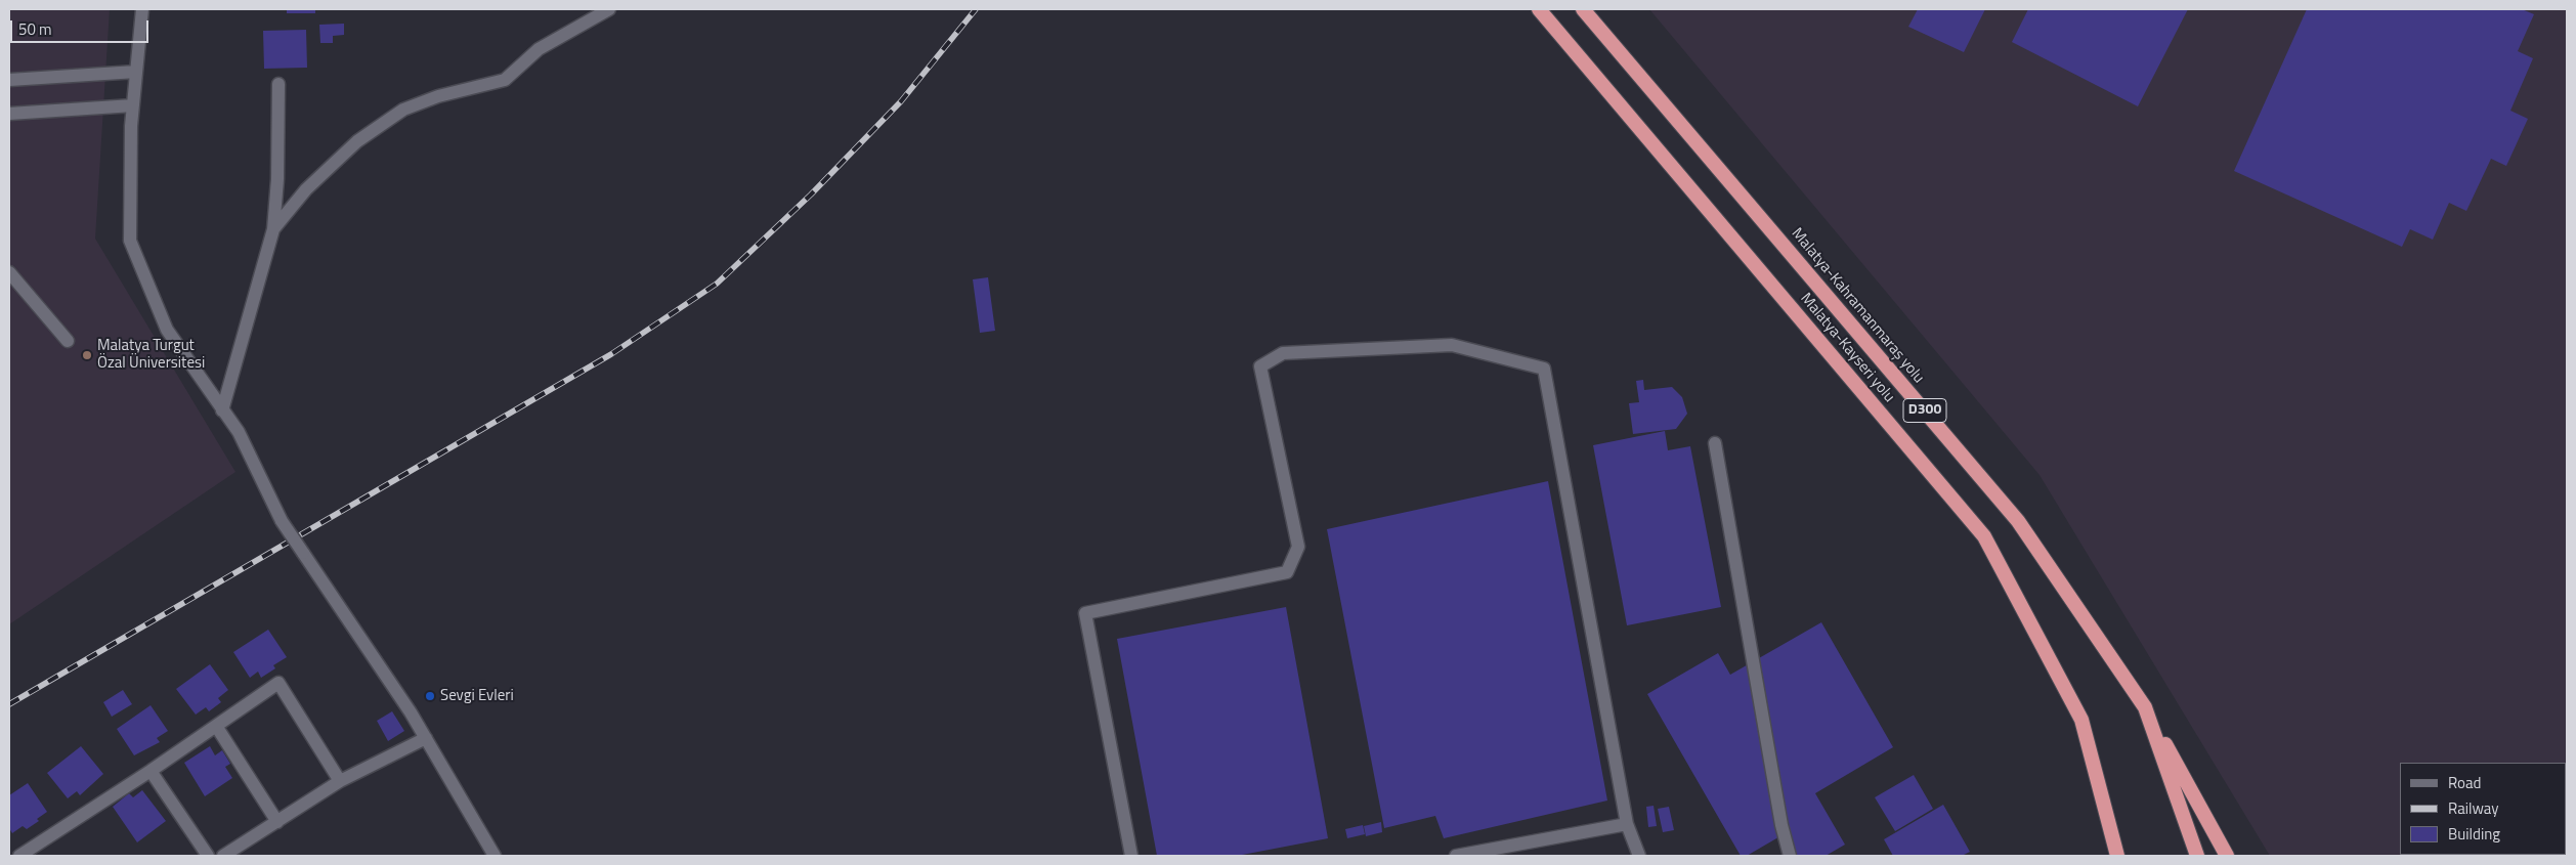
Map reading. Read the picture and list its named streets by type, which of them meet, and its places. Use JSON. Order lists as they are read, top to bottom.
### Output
{
  "streets": {
    "highway": ["Malatya-Kahramanmaraş yolu", "Malatya-Kayseri yolu", "D300"]
  },
  "places": ["Malatya Turgut Özal Üniversitesi", "Sevgi Evleri"],
  "legend": ["Road", "Railway", "Building"],
  "scale_bar": "50 m"
}
